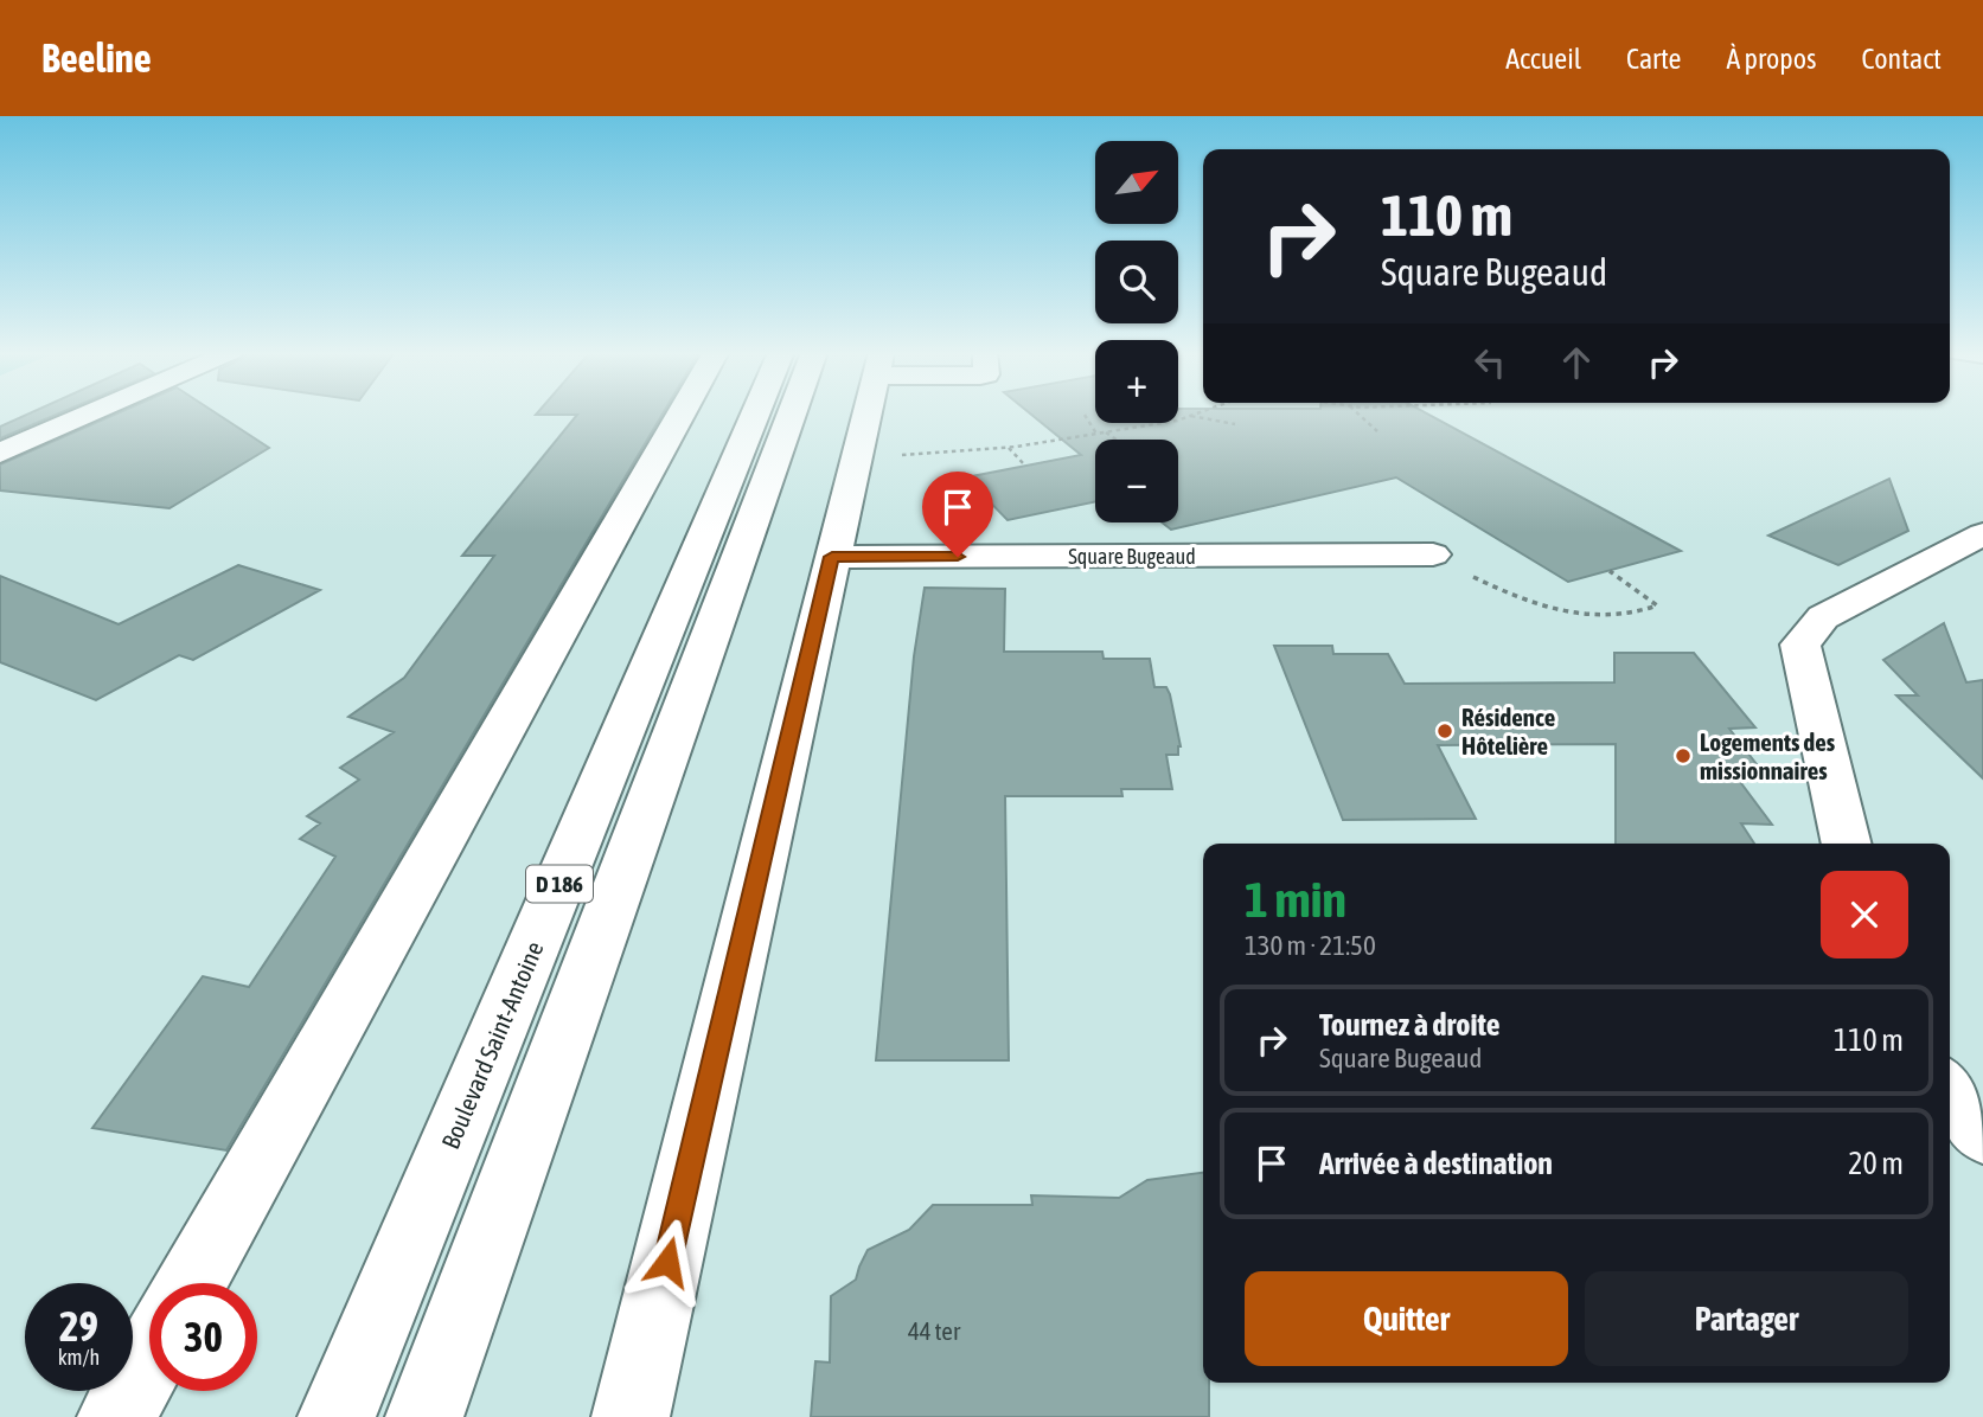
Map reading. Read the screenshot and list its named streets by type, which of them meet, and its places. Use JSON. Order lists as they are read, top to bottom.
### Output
{
  "streets": {
    "street": ["Square Bugeaud", "D 186", "Boulevard Saint-Antoine"]
  },
  "places": ["Résidence Hôtelière", "Logements des missionnaires"],
  "house_numbers": ["44 ter"],
  "north": "top right",
  "page": {
    "header": "Beeline",
    "nav": [
      "Accueil",
      "Carte",
      "À propos",
      "Contact"
    ],
    "map_buttons": ["+", "−"],
    "turn": ["110 m", "Square Bugeaud"],
    "heading": ["1 min", "130 m · 21:50"],
    "list": [
      {
        "name": "Tournez à droite",
        "note": "Square Bugeaud",
        "value": "110 m"
      },
      {
        "name": "Arrivée à destination",
        "value": "20 m"
      }
    ],
    "buttons": ["Quitter", "Partager"],
    "speed": "29 km/h",
    "limit": "30"
  }
}
